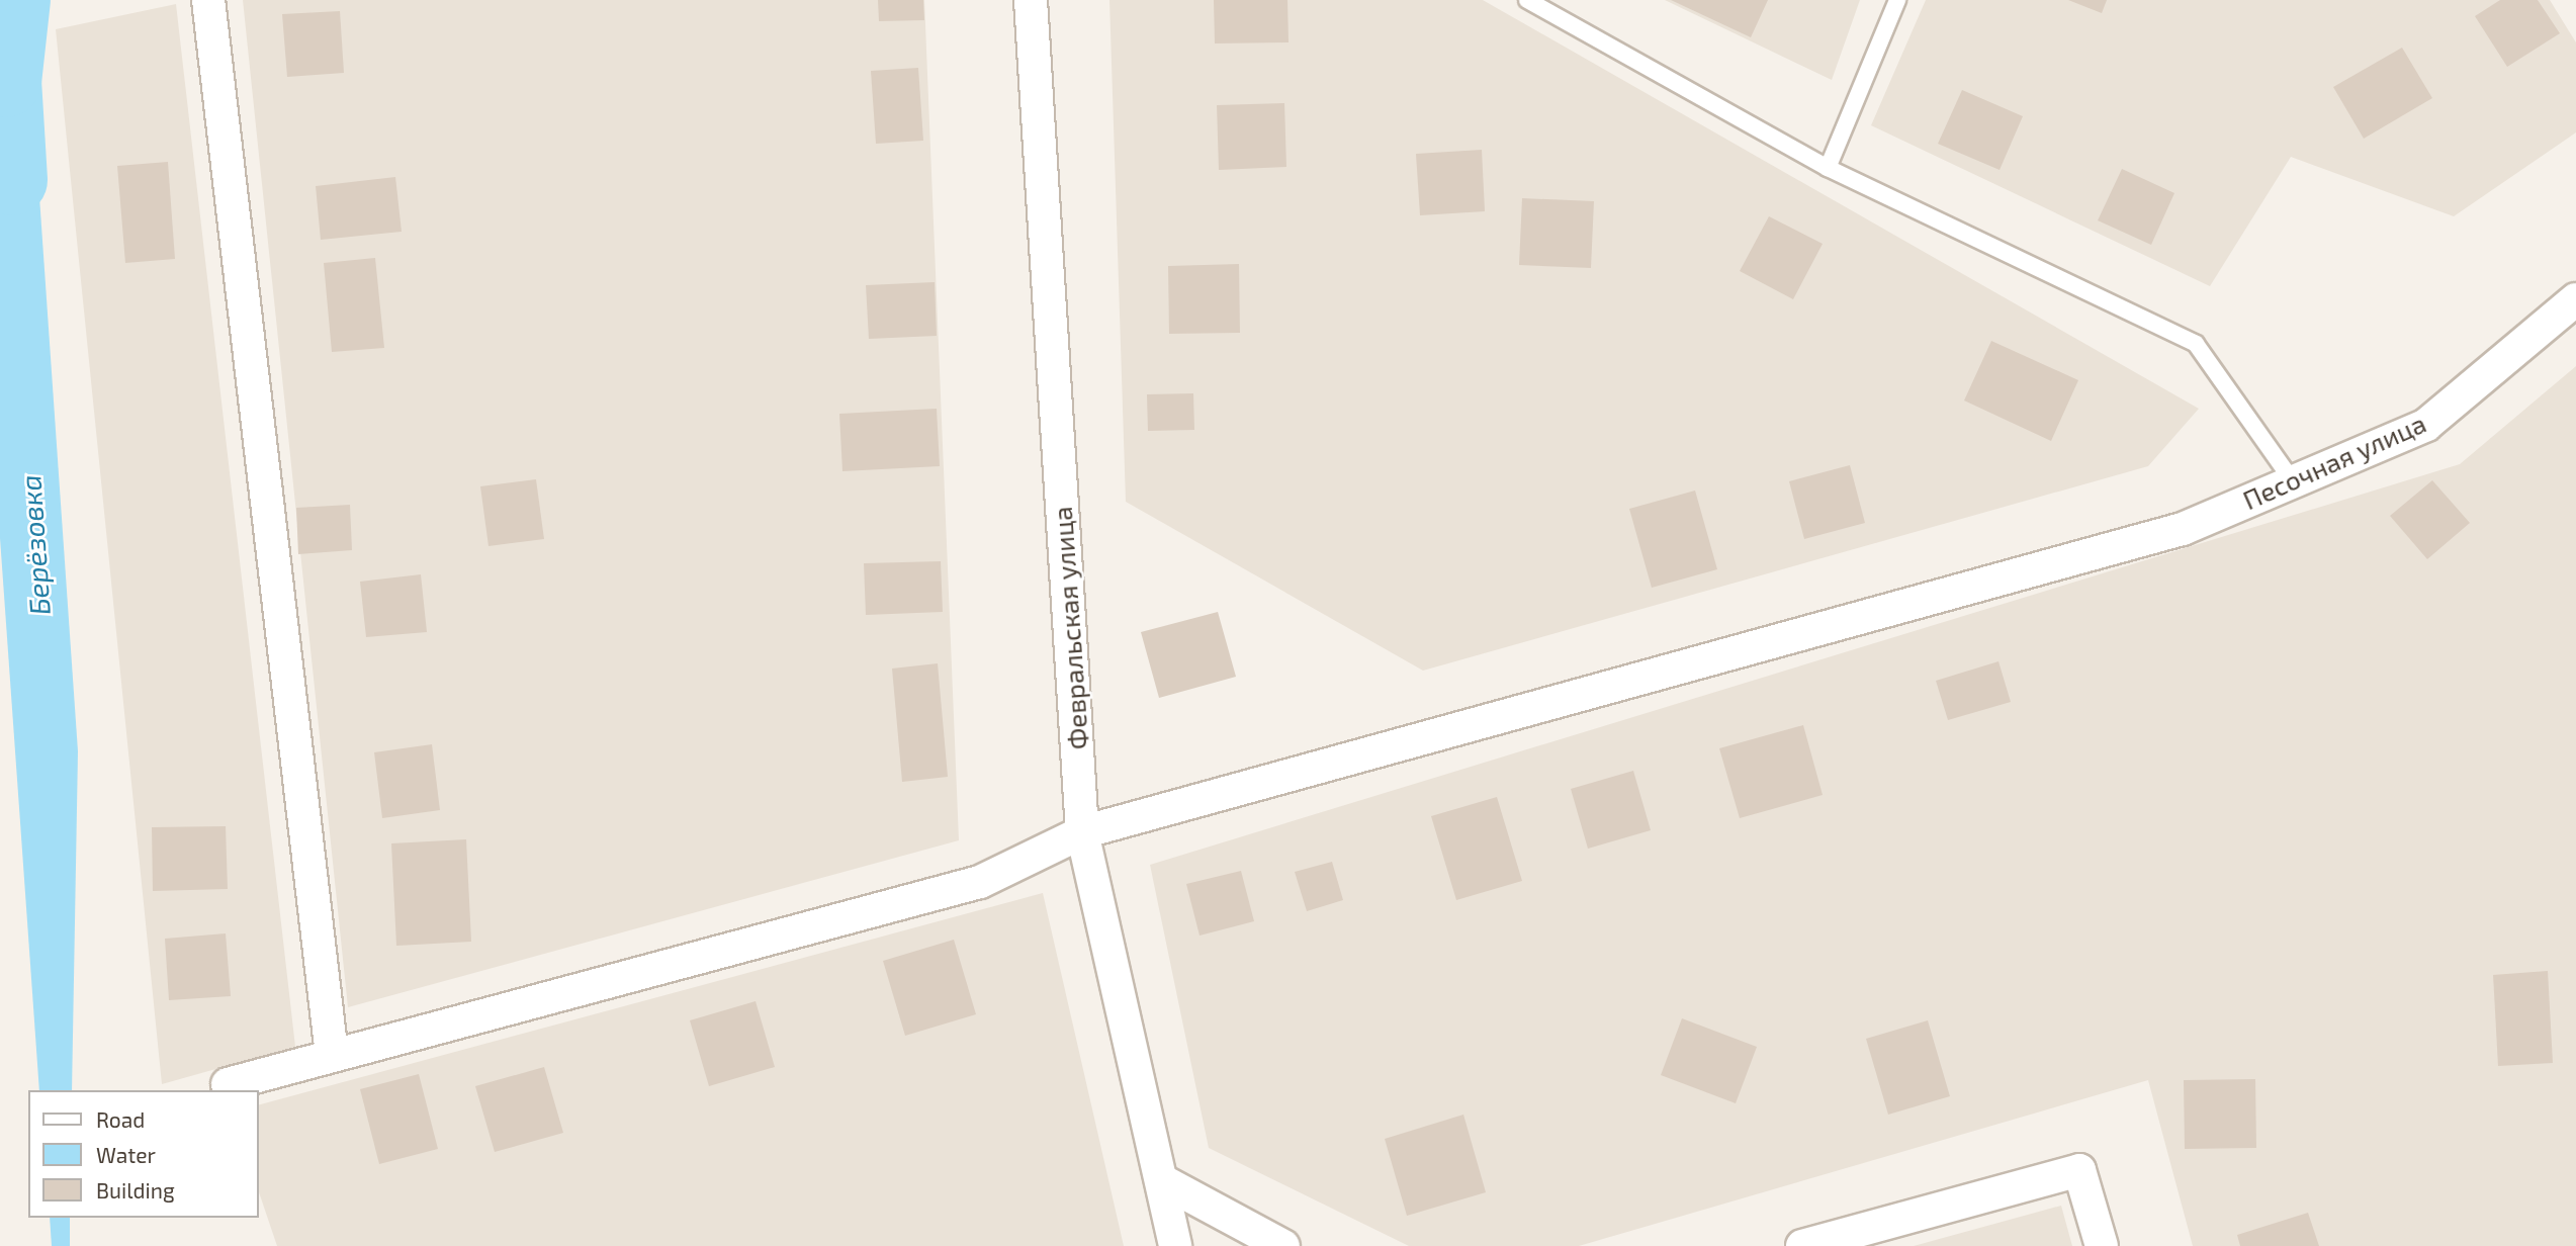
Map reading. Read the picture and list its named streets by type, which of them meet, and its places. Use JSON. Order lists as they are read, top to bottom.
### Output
{
  "streets": {
    "street": ["Песочная улица", "Февральская улица"]
  },
  "crossings": [
    ["Песочная улица", "Февральская улица"]
  ],
  "water": ["Берёзовка"],
  "legend": ["Road", "Water", "Building"]
}
